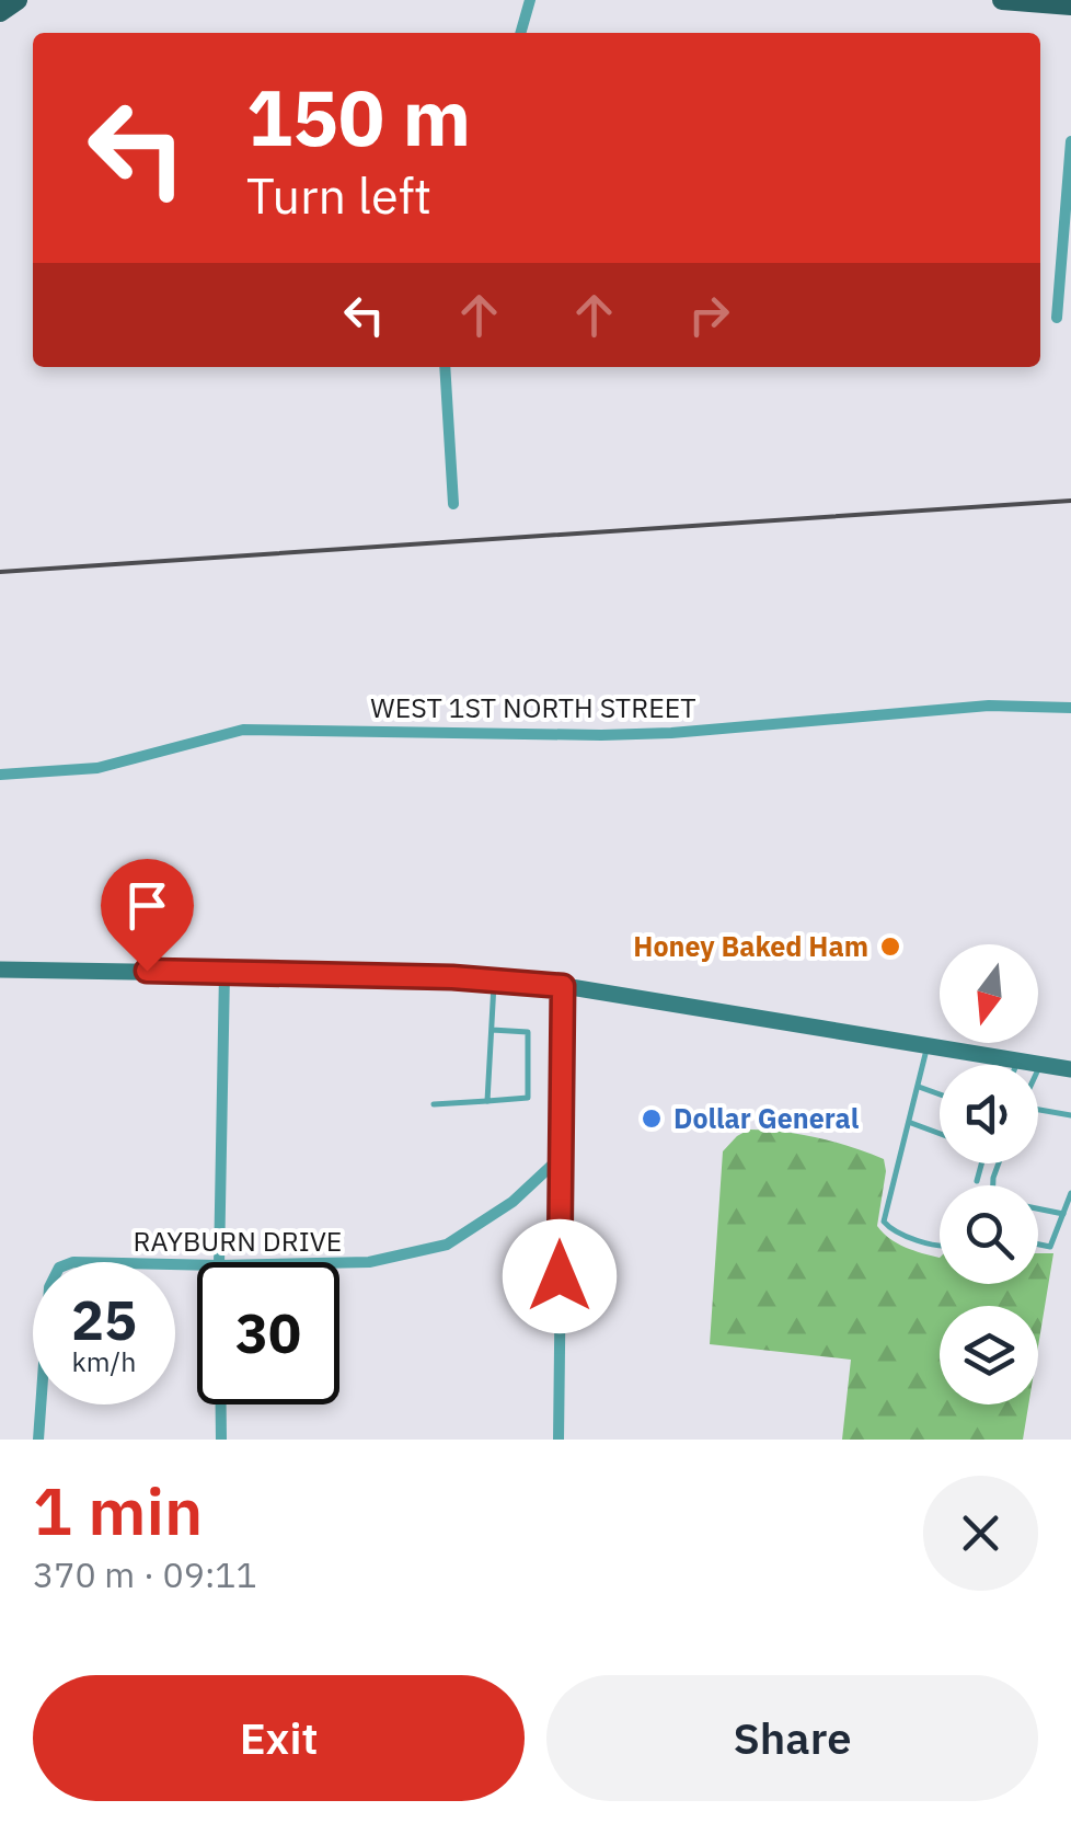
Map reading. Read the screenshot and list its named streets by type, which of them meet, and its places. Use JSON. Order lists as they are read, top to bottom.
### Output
{
  "streets": {
    "street": ["WEST 1ST NORTH STREET", "RAYBURN DRIVE"]
  },
  "places": ["Honey Baked Ham", "Dollar General"],
  "north": "bottom",
  "page": {
    "turn": ["150 m", "Turn left"],
    "speed": "25 km/h",
    "limit": "30",
    "heading": ["1 min", "370 m · 09:11"],
    "buttons": ["Exit", "Share"]
  }
}
